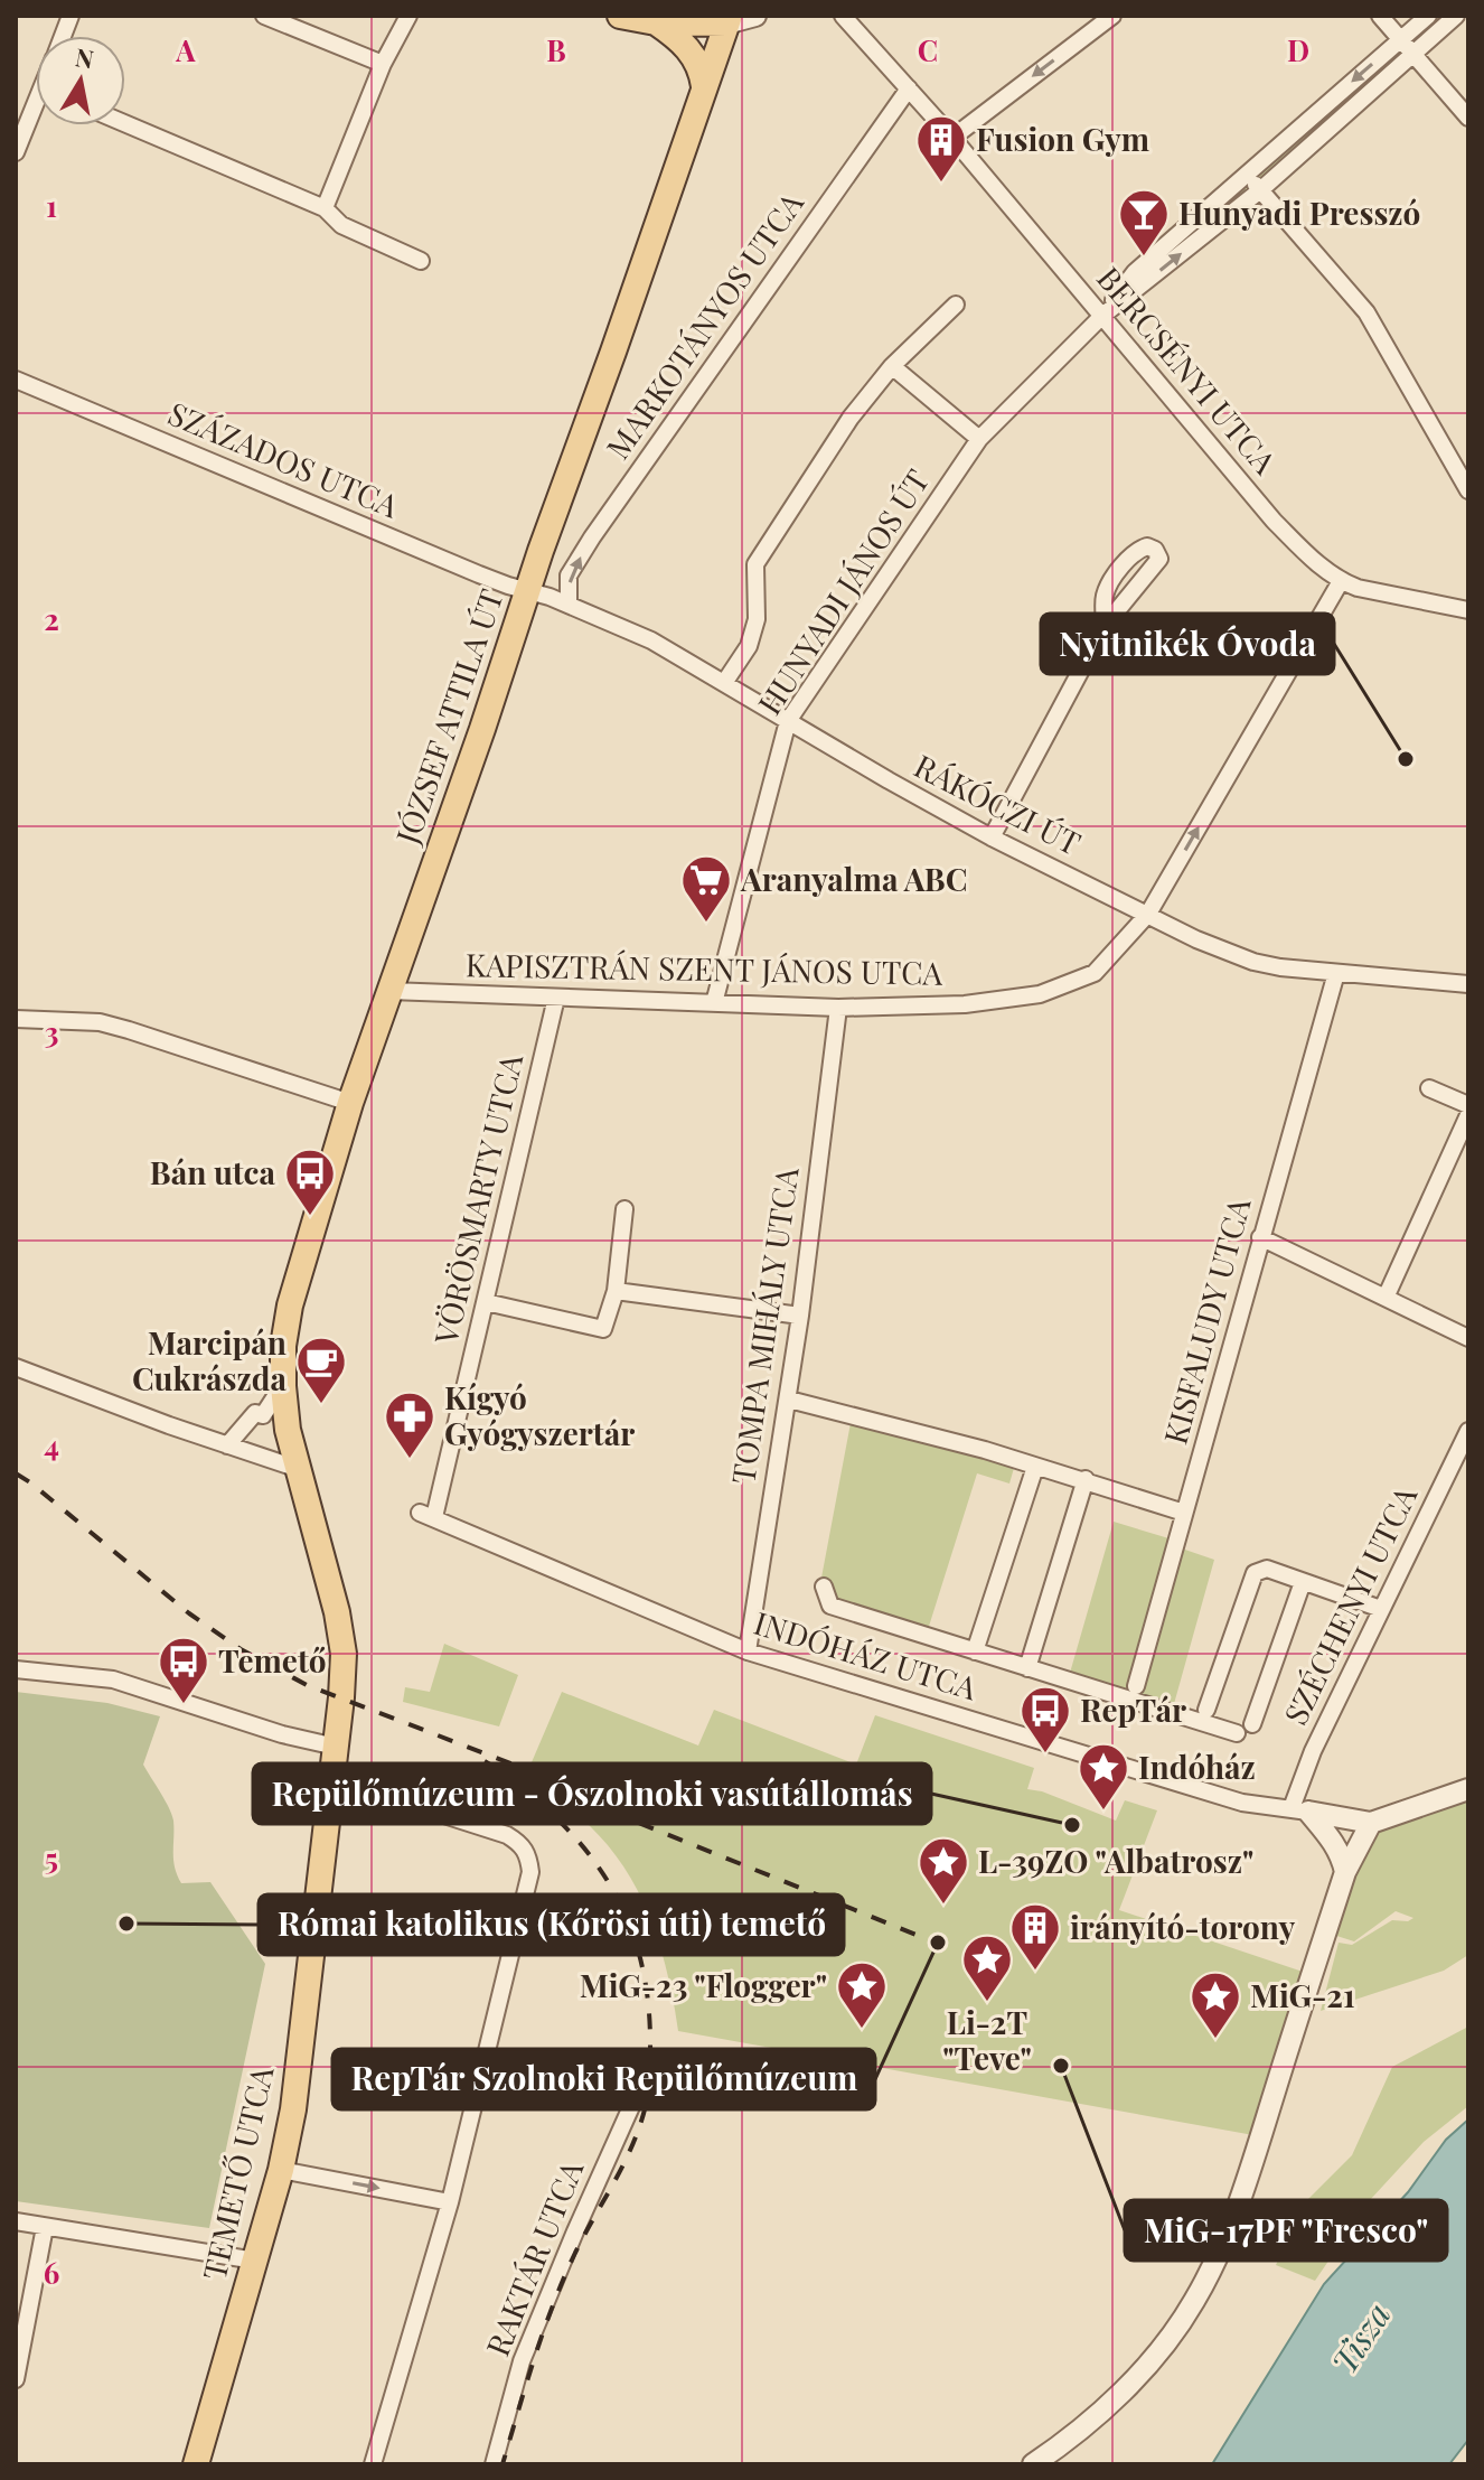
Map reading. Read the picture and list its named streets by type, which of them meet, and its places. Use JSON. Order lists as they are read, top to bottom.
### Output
{
  "streets": {
    "main road": ["JÓZSEF ATTILA ÚT", "TEMETŐ UTCA"],
    "street": [
      "MARKOTÁNYOS UTCA",
      "BERCSÉNYI UTCA",
      "SZÁZADOS UTCA",
      "HUNYADI JÁNOS ÚT",
      "RÁKÓCZI ÚT",
      "KAPISZTRÁN SZENT JÁNOS UTCA",
      "VÖRÖSMARTY UTCA",
      "KISFALUDY UTCA",
      "TOMPA MIHÁLY UTCA",
      "SZÉCHENYI UTCA",
      "INDÓHÁZ UTCA",
      "RAKTÁR UTCA"
    ]
  },
  "crossings": [
    ["MARKOTÁNYOS UTCA", "BERCSÉNYI UTCA"],
    ["MARKOTÁNYOS UTCA", "RÁKÓCZI ÚT"],
    ["BERCSÉNYI UTCA", "HUNYADI JÁNOS ÚT"],
    ["BERCSÉNYI UTCA", "KAPISZTRÁN SZENT JÁNOS UTCA"],
    ["SZÁZADOS UTCA", "JÓZSEF ATTILA ÚT"],
    ["SZÁZADOS UTCA", "RÁKÓCZI ÚT"],
    ["HUNYADI JÁNOS ÚT", "RÁKÓCZI ÚT"],
    ["HUNYADI JÁNOS ÚT", "KAPISZTRÁN SZENT JÁNOS UTCA"],
    ["JÓZSEF ATTILA ÚT", "RÁKÓCZI ÚT"],
    ["JÓZSEF ATTILA ÚT", "KAPISZTRÁN SZENT JÁNOS UTCA"],
    ["JÓZSEF ATTILA ÚT", "TEMETŐ UTCA"],
    ["RÁKÓCZI ÚT", "KAPISZTRÁN SZENT JÁNOS UTCA"],
    ["RÁKÓCZI ÚT", "KISFALUDY UTCA"],
    ["KAPISZTRÁN SZENT JÁNOS UTCA", "VÖRÖSMARTY UTCA"],
    ["KAPISZTRÁN SZENT JÁNOS UTCA", "TOMPA MIHÁLY UTCA"],
    ["VÖRÖSMARTY UTCA", "INDÓHÁZ UTCA"],
    ["TOMPA MIHÁLY UTCA", "INDÓHÁZ UTCA"],
    ["SZÉCHENYI UTCA", "INDÓHÁZ UTCA"]
  ],
  "one_way": ["MARKOTÁNYOS UTCA"],
  "water": ["Tisza"],
  "places": {
    "building": ["Fusion Gym", "irányító-torony"],
    "bar": ["Hunyadi Presszó"],
    "other": [
      "Nyitnikék Óvoda",
      "Repülőmúzeum - Ószolnoki vasútállomás",
      "Római katolikus (Kőrösi úti) temető",
      "RepTár Szolnoki Repülőmúzeum",
      "MiG-17PF \"Fresco\""
    ],
    "supermarket": ["Aranyalma ABC"],
    "bus stop": ["Bán utca", "Temető", "RepTár"],
    "cafe": ["Marcipán Cukrászda"],
    "pharmacy": ["Kígyó Gyógyszertár"],
    "place": [
      "Indóház",
      "L-39ZO \"Albatrosz\"",
      "Li-2T \"Teve\"",
      "MiG-23 \"Flogger\"",
      "MiG-21"
    ]
  },
  "north": "top",
  "grid": {
    "columns": [
      "A",
      "B",
      "C",
      "D"
    ],
    "rows": [
      "1",
      "2",
      "3",
      "4",
      "5",
      "6"
    ]
  }
}
